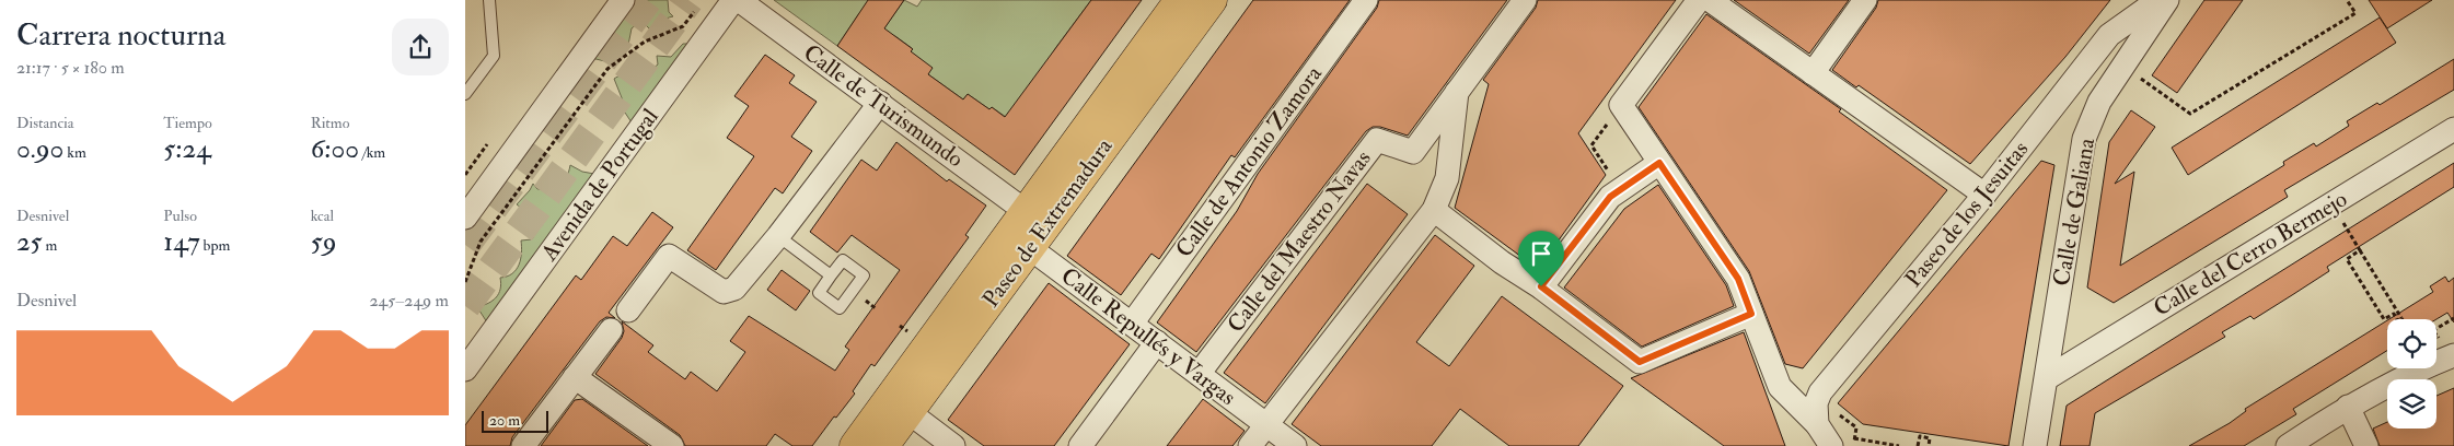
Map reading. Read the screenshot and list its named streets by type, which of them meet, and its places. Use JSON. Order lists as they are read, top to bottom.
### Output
{
  "streets": {
    "main road": ["Paseo de Extremadura"],
    "street": [
      "Calle de Turismundo",
      "Calle de Antonio Zamora",
      "Avenida de Portugal",
      "Calle de Galiana",
      "Paseo de los Jesuitas",
      "Calle del Maestro Navas",
      "Calle del Cerro Bermejo",
      "Calle Repullés y Vargas"
    ]
  },
  "crossings": [
    ["Calle de Turismundo", "Paseo de Extremadura"],
    ["Calle de Antonio Zamora", "Calle Repullés y Vargas"],
    ["Calle de Galiana", "Calle del Cerro Bermejo"],
    ["Paseo de Extremadura", "Calle Repullés y Vargas"],
    ["Calle del Maestro Navas", "Calle Repullés y Vargas"]
  ],
  "scale_bar": "20 m",
  "page": {
    "heading": ["Carrera nocturna", "21:17 · 5 × 180 m"],
    "stats": [
      ["Distancia", "0.90 km"],
      ["Tiempo", "5:24"],
      ["Ritmo", "6:00 /km"],
      ["Desnivel", "25 m"],
      ["Pulso", "147 bpm"],
      ["kcal", "59"]
    ],
    "chart": ["Desnivel", "245–249 m"],
    "scale": "20 m"
  }
}
